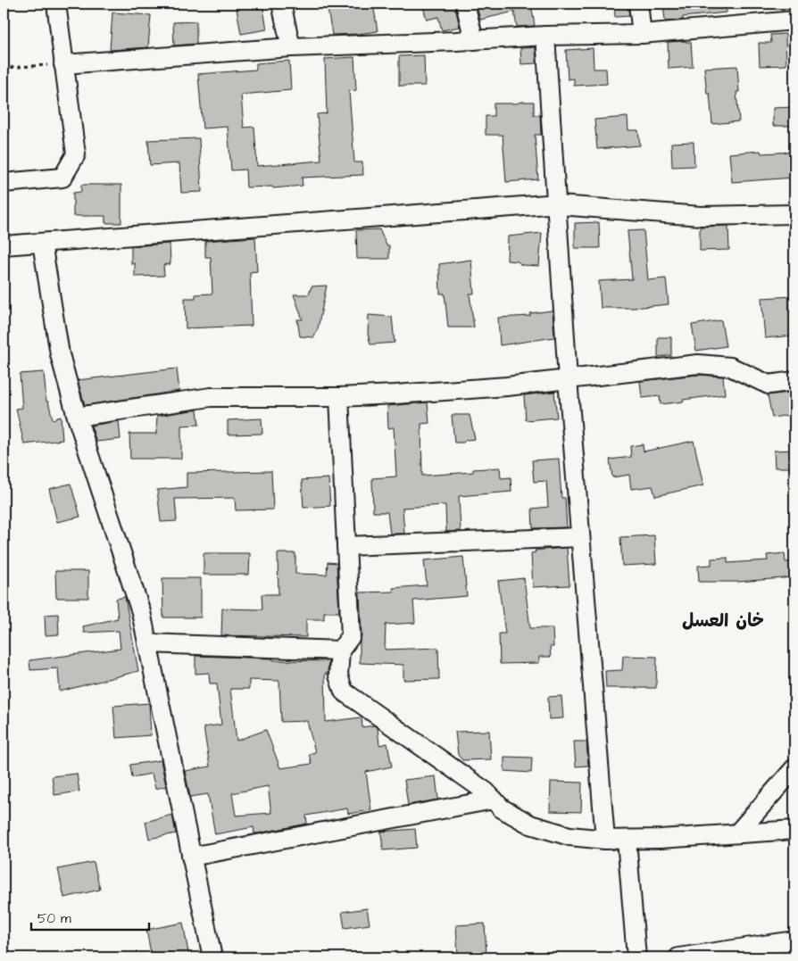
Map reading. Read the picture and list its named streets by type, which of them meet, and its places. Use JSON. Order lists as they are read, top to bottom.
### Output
{
  "districts": ["خان العسل"],
  "scale_bar": "50 m"
}
